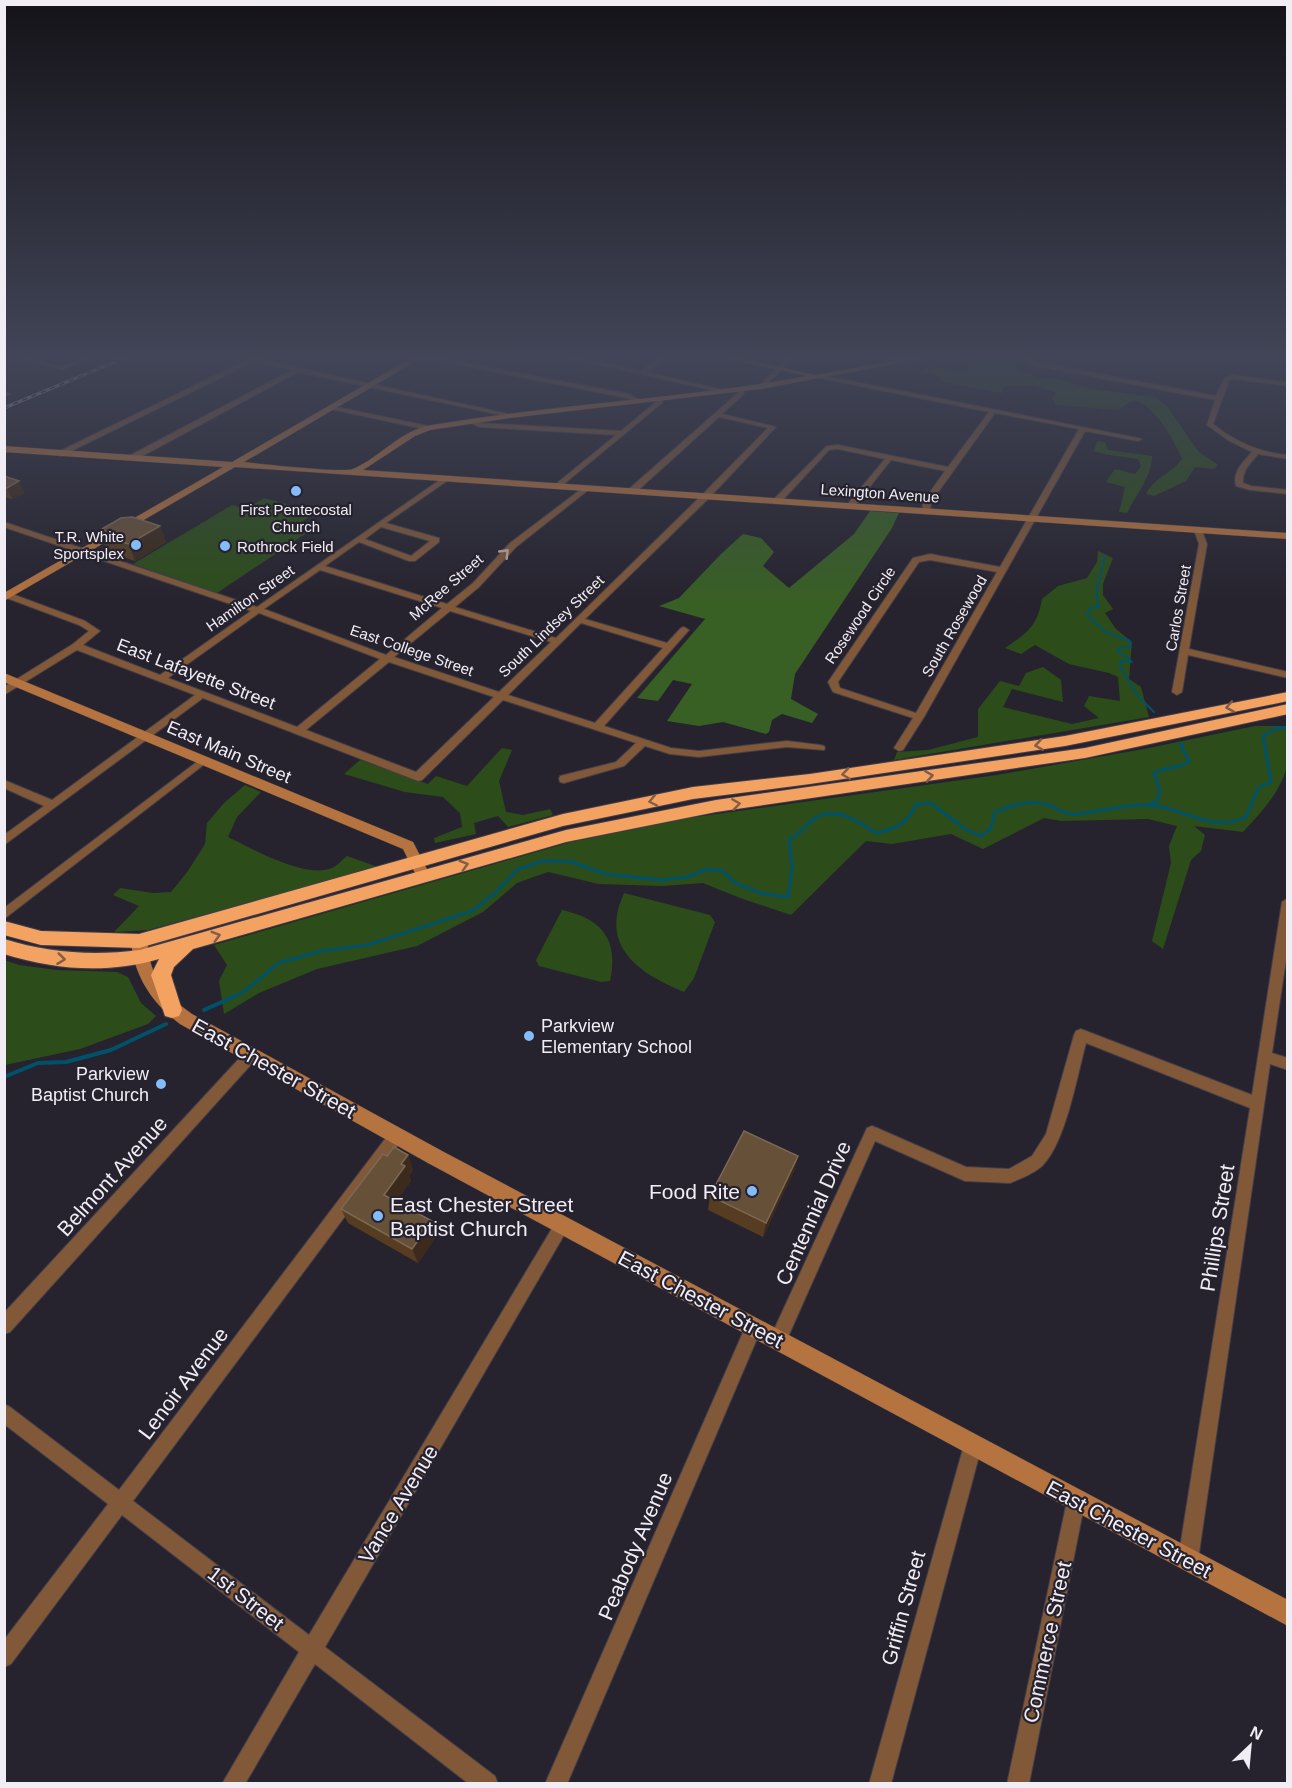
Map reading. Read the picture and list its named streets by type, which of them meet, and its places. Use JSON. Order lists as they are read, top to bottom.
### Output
{
  "streets": {
    "street": [
      "Lexington Avenue",
      "McRee Street",
      "Hamilton Street",
      "Carlos Street",
      "Rosewood Circle",
      "South Lindsey Street",
      "South Rosewood",
      "East College Street",
      "East Lafayette Street",
      "East Main Street",
      "East Chester Street",
      "Belmont Avenue",
      "Centennial Drive",
      "Phillips Street",
      "Lenoir Avenue",
      "Vance Avenue",
      "Peabody Avenue",
      "1st Street",
      "Griffin Street",
      "Commerce Street"
    ]
  },
  "crossings": [
    ["Lexington Avenue", "McRee Street"],
    ["Lexington Avenue", "Hamilton Street"],
    ["Lexington Avenue", "Carlos Street"],
    ["Lexington Avenue", "South Lindsey Street"],
    ["Lexington Avenue", "South Rosewood"],
    ["McRee Street", "East College Street"],
    ["McRee Street", "East Lafayette Street"],
    ["Hamilton Street", "East College Street"],
    ["Hamilton Street", "East Lafayette Street"],
    ["Rosewood Circle", "South Rosewood"],
    ["South Lindsey Street", "East College Street"],
    ["South Lindsey Street", "East Lafayette Street"],
    ["East Chester Street", "Belmont Avenue"],
    ["East Chester Street", "Centennial Drive"],
    ["East Chester Street", "Phillips Street"],
    ["East Chester Street", "Lenoir Avenue"],
    ["East Chester Street", "Vance Avenue"],
    ["East Chester Street", "Peabody Avenue"],
    ["East Chester Street", "Griffin Street"],
    ["East Chester Street", "Commerce Street"],
    ["Centennial Drive", "Phillips Street"],
    ["Lenoir Avenue", "1st Street"],
    ["Vance Avenue", "1st Street"]
  ],
  "one_way": ["McRee Street"],
  "places": [
    "First Pentecostal Church",
    "T.R. White Sportsplex",
    "Rothrock Field",
    "Parkview Elementary School",
    "Parkview Baptist Church",
    "Food Rite",
    "East Chester Street Baptist Church"
  ],
  "north": "top right"
}
